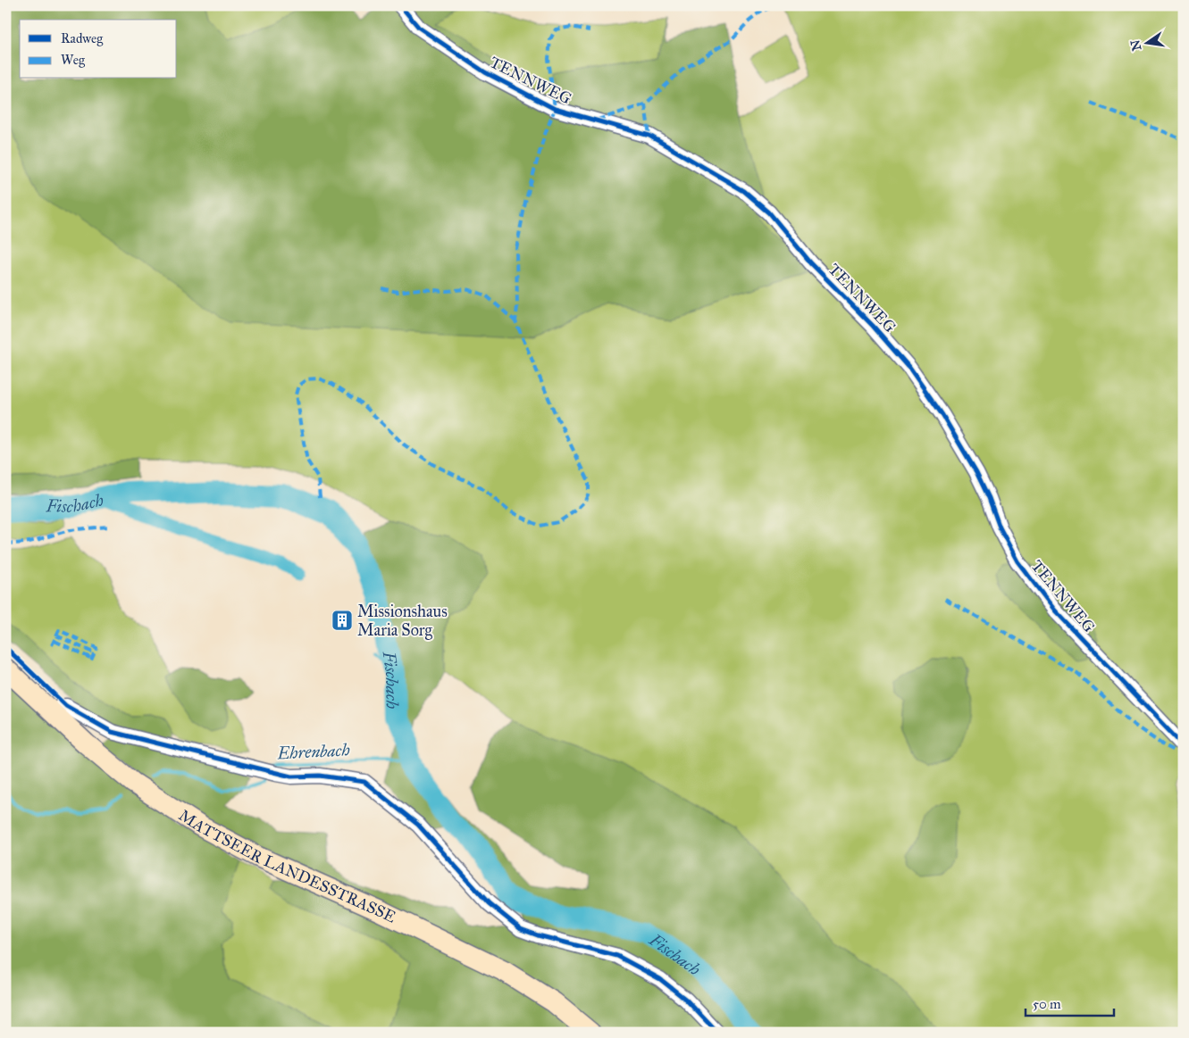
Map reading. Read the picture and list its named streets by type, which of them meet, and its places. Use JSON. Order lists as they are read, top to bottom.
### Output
{
  "streets": {
    "main road": ["MATTSEER LANDESSTRASSE"],
    "street": ["TENNWEG"]
  },
  "water": ["Fischach", "Ehrenbach"],
  "places": {
    "building": ["Missionshaus Maria Sorg"]
  },
  "legend": ["Radweg", "Weg"],
  "scale_bar": "50 m",
  "north": "left"
}
